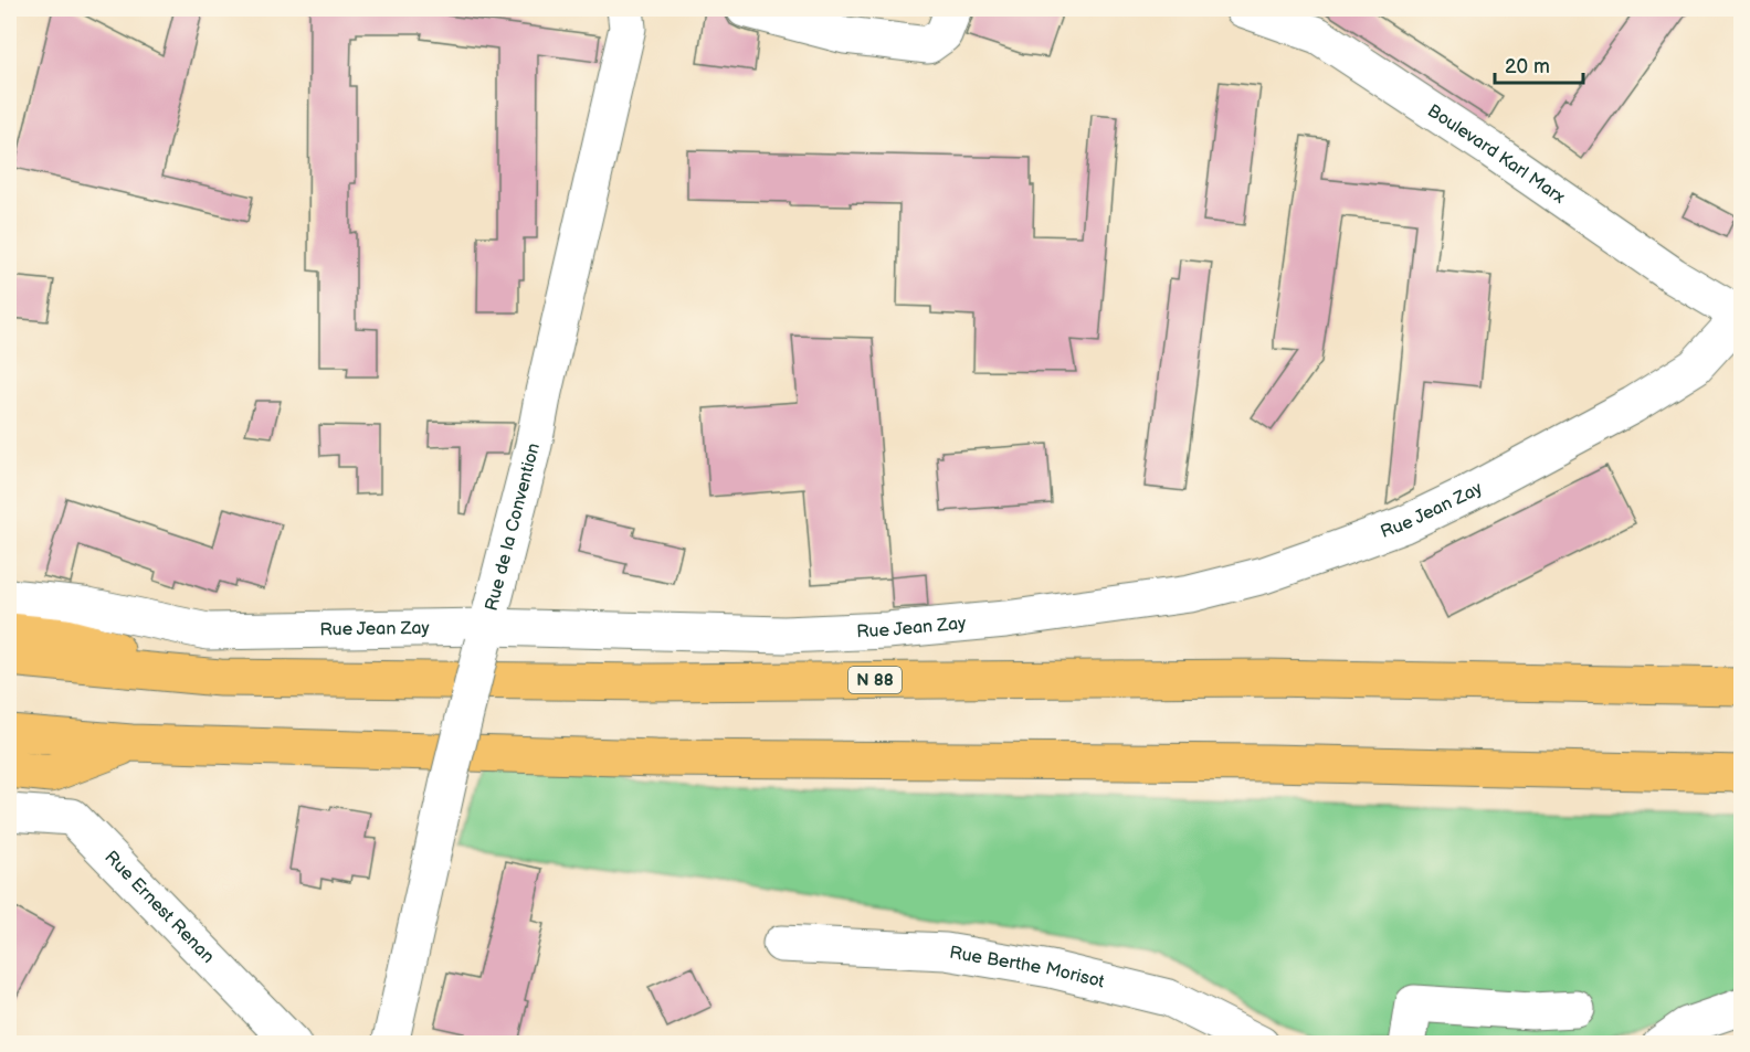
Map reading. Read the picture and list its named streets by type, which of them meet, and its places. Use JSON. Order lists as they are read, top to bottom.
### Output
{
  "streets": {
    "highway": ["N 88"],
    "street": [
      "Boulevard Karl Marx",
      "Rue Jean Zay",
      "Rue de la Convention",
      "Rue Ernest Renan",
      "Rue Berthe Morisot"
    ]
  },
  "crossings": [
    ["Boulevard Karl Marx", "Rue Jean Zay"],
    ["Rue Jean Zay", "Rue de la Convention"]
  ],
  "scale_bar": "20 m"
}
